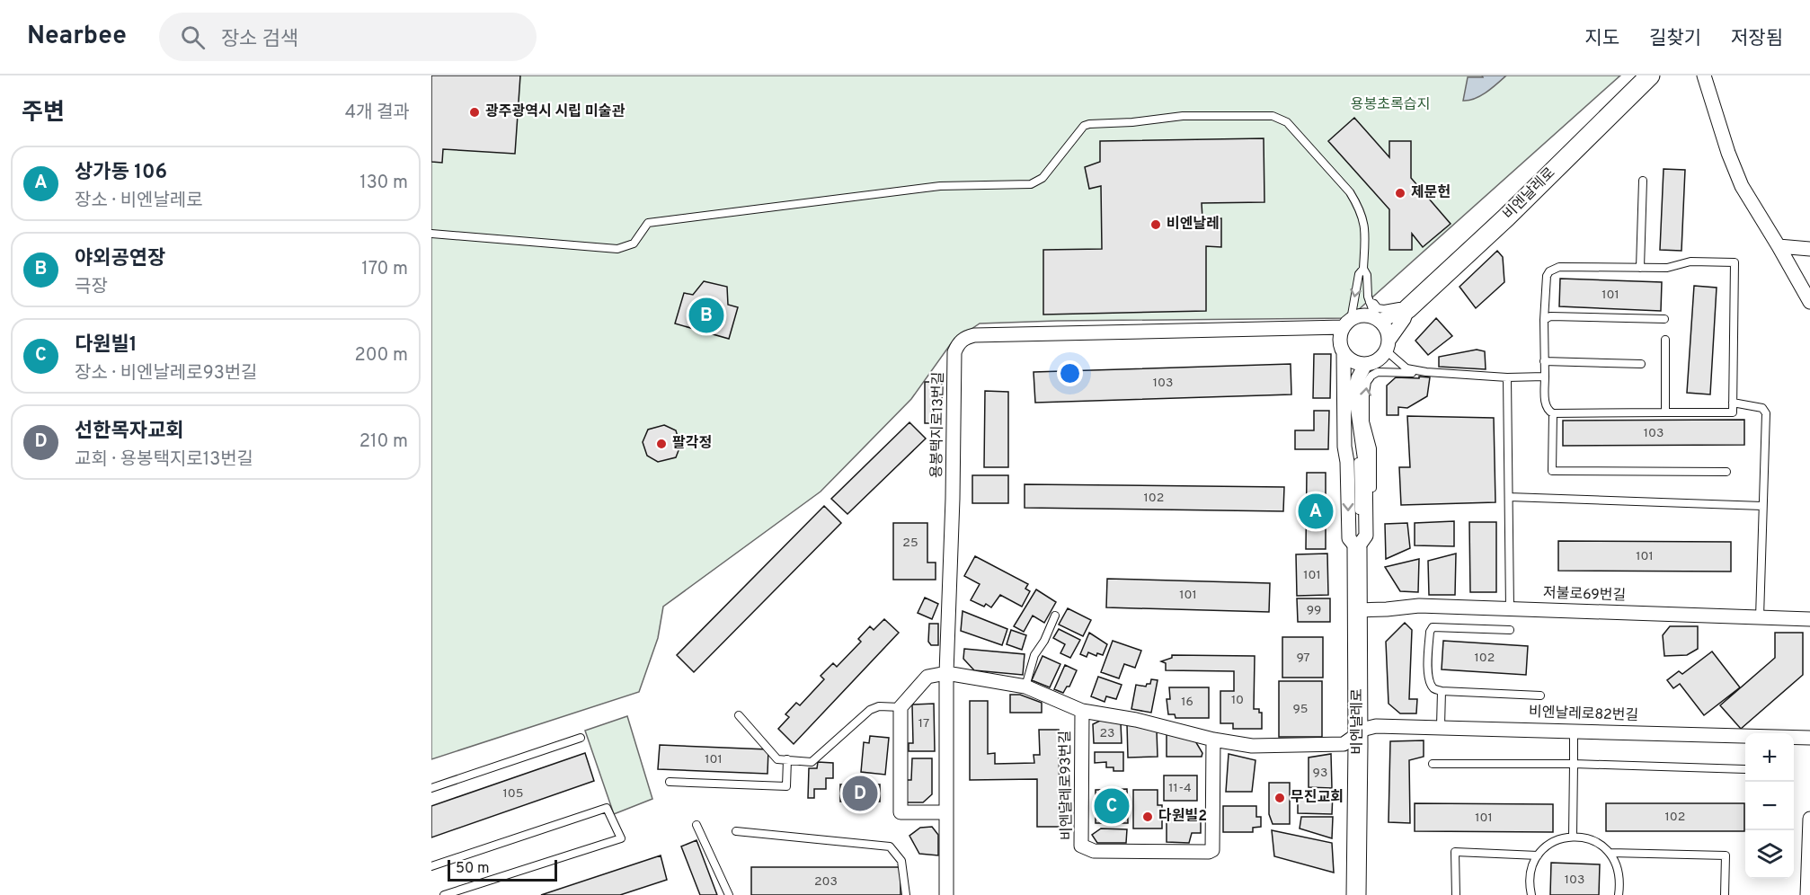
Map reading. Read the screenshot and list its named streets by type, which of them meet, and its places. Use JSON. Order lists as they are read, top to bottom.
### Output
{
  "streets": {
    "street": [
      "비엔날레로",
      "용봉택지로13번길",
      "저불로69번길",
      "비엔날레로82번길",
      "비엔날레로93번길"
    ]
  },
  "crossings": [
    ["비엔날레로", "용봉택지로13번길"],
    ["비엔날레로", "저불로69번길"],
    ["비엔날레로", "비엔날레로82번길"],
    ["비엔날레로", "비엔날레로93번길"],
    ["용봉택지로13번길", "비엔날레로93번길"],
    ["비엔날레로82번길", "비엔날레로93번길"]
  ],
  "parks": ["용봉초록습지"],
  "places": [
    "광주광역시 시립 미술관",
    "제문헌",
    "비엔날레",
    "팔각정",
    "무진교회",
    "다원빌2"
  ],
  "house_numbers": [
    "101",
    "103",
    "103",
    "102",
    "25",
    "101",
    "101",
    "101",
    "99",
    "97",
    "102",
    "10",
    "16",
    "95",
    "17",
    "23",
    "101",
    "93",
    "11-4",
    "105",
    "102",
    "101",
    "103",
    "203"
  ],
  "scale_bar": "50 m",
  "page": {
    "header": "Nearbee",
    "search": "장소 검색",
    "nav": ["지도", "길찾기", "저장됨"],
    "heading": ["주변", "4개 결과"],
    "list": [
      {
        "mark": "A",
        "name": "상가동 106",
        "note": "장소 · 비엔날레로",
        "value": "130 m"
      },
      {
        "mark": "B",
        "name": "야외공연장",
        "note": "극장",
        "value": "170 m"
      },
      {
        "mark": "C",
        "name": "다원빌1",
        "note": "장소 · 비엔날레로93번길",
        "value": "200 m"
      },
      {
        "mark": "D",
        "name": "선한목자교회",
        "note": "교회 · 용봉택지로13번길",
        "value": "210 m"
      }
    ],
    "pins": [
      "B",
      "A",
      "D",
      "C"
    ],
    "map_buttons": ["+", "−"],
    "scale": "50 m"
  }
}
